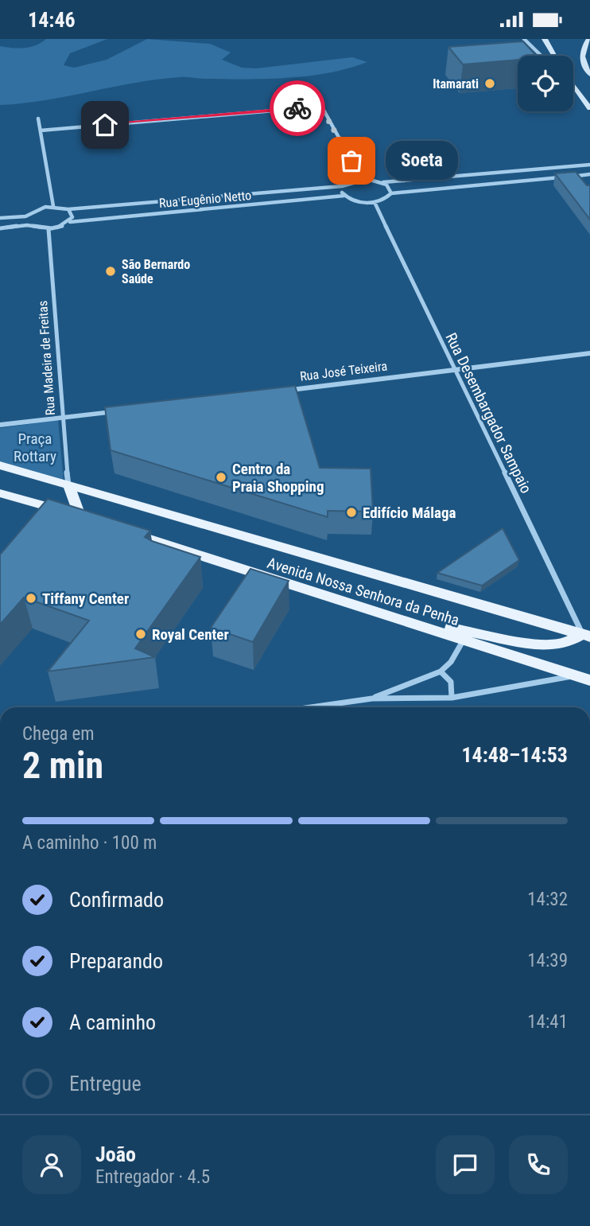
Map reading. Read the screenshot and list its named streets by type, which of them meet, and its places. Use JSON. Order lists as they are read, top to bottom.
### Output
{
  "streets": {
    "main road": ["Avenida Nossa Senhora da Penha"],
    "street": [
      "Rua Eugênio Netto",
      "Rua Madeira de Freitas",
      "Rua José Teixeira",
      "Rua Desembargador Sampaio"
    ]
  },
  "crossings": [
    ["Rua Eugênio Netto", "Rua Madeira de Freitas"],
    ["Rua Eugênio Netto", "Rua Desembargador Sampaio"],
    ["Rua Madeira de Freitas", "Avenida Nossa Senhora da Penha"],
    ["Rua José Teixeira", "Rua Desembargador Sampaio"],
    ["Rua Desembargador Sampaio", "Avenida Nossa Senhora da Penha"]
  ],
  "parks": ["Praça Rottary"],
  "places": [
    "Itamarati",
    "Soeta",
    "São Bernardo Saúde",
    "Centro da Praia Shopping",
    "Edifício Málaga",
    "Tiffany Center",
    "Royal Center"
  ],
  "page": {
    "status": "14:46",
    "bubble": "Soeta",
    "heading": ["2 min", "Chega em", "14:48–14:53"],
    "panel": ["João", "Entregador · 4.5"],
    "bar": "A caminho · 100 m",
    "list": [
      ["Confirmado", "14:32"],
      ["Preparando", "14:39"],
      ["A caminho", "14:41"],
      "Entregue"
    ]
  }
}
